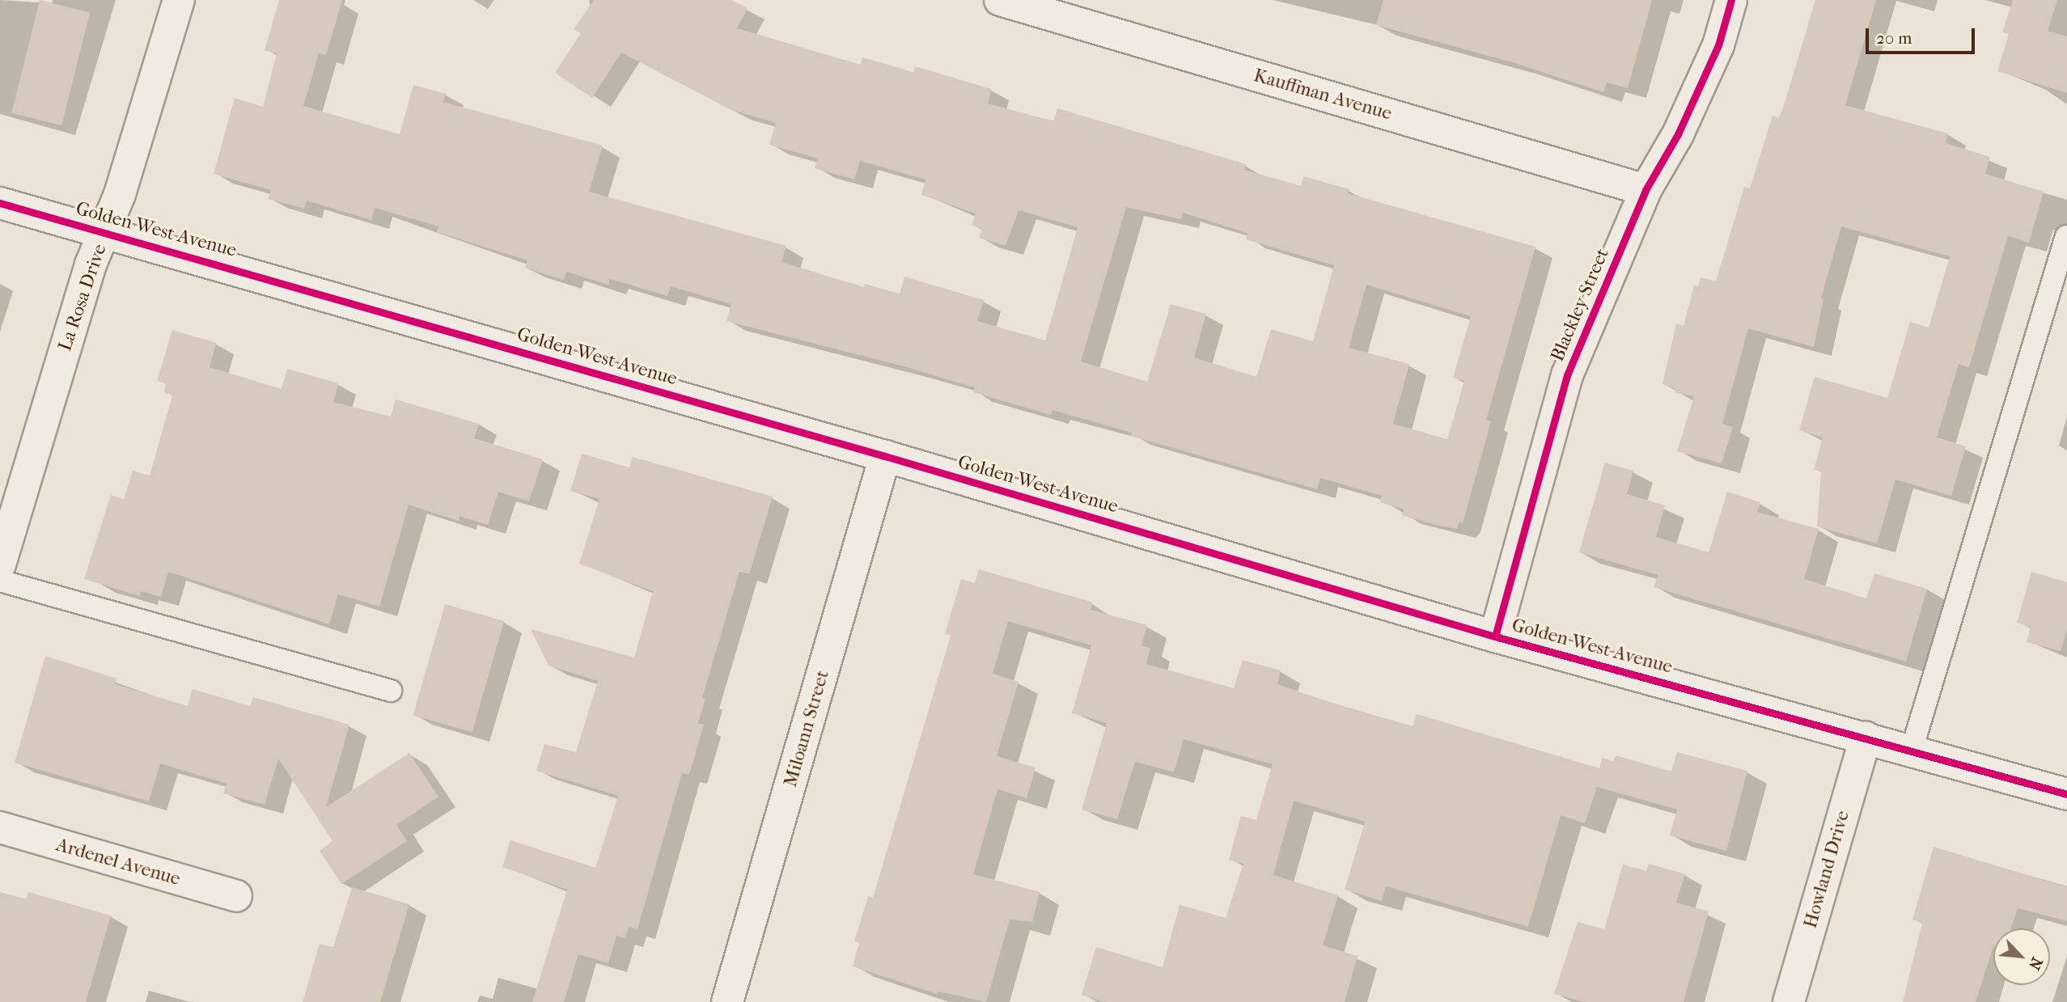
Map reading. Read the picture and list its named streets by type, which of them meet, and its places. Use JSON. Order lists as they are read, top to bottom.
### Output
{
  "streets": {
    "street": [
      "Kauffman Avenue",
      "Golden West Avenue",
      "La Rosa Drive",
      "Blackley Street",
      "Miloann Street",
      "Ardenel Avenue",
      "Howland Drive"
    ]
  },
  "crossings": [
    ["Kauffman Avenue", "Blackley Street"],
    ["Golden West Avenue", "La Rosa Drive"],
    ["Golden West Avenue", "Blackley Street"],
    ["Golden West Avenue", "Miloann Street"],
    ["Golden West Avenue", "Howland Drive"]
  ],
  "scale_bar": "20 m",
  "north": "bottom right"
}
